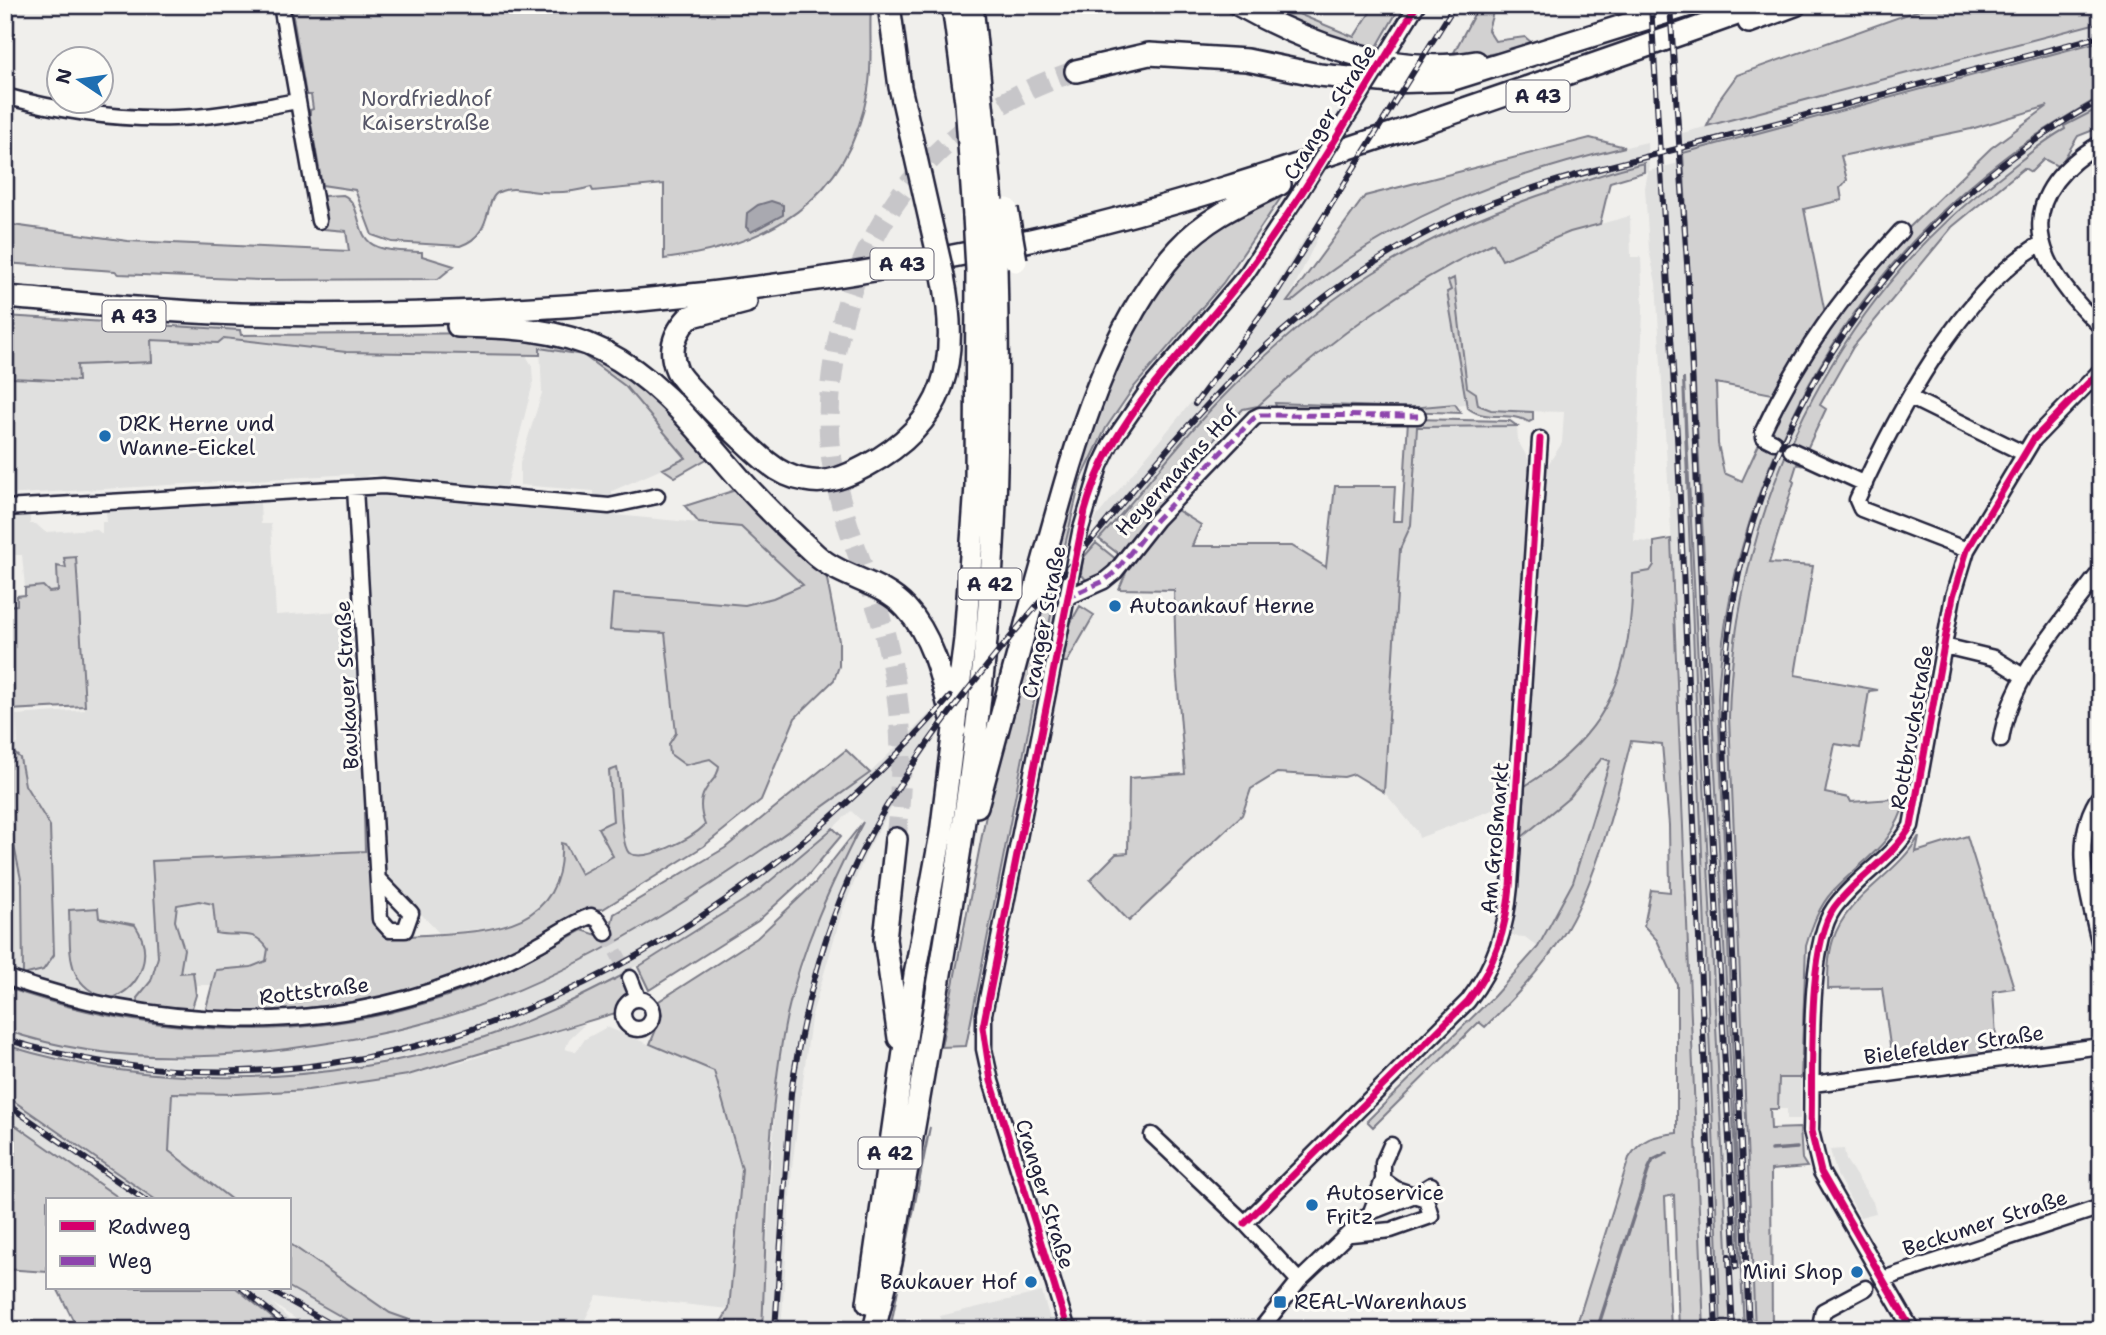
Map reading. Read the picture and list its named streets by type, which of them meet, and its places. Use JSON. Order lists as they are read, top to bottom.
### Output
{
  "streets": {
    "highway": ["A 43", "A 42"],
    "street": [
      "Cranger Straße",
      "Heyermanns Hof",
      "Baukauer Straße",
      "Rottbruchstraße",
      "Am Großmarkt",
      "Rottstraße",
      "Bielefelder Straße",
      "Beckumer Straße"
    ]
  },
  "crossings": [
    ["Cranger Straße", "Heyermanns Hof"],
    ["Rottbruchstraße", "Bielefelder Straße"],
    ["Rottbruchstraße", "Beckumer Straße"]
  ],
  "parks": ["Nordfriedhof Kaiserstraße"],
  "places": {
    "other": [
      "DRK Herne und Wanne-Eickel",
      "Autoankauf Herne",
      "Autoservice Fritz",
      "Mini Shop",
      "Baukauer Hof"
    ],
    "transit": ["REAL-Warenhaus"]
  },
  "legend": ["Radweg", "Weg"],
  "north": "left"
}
